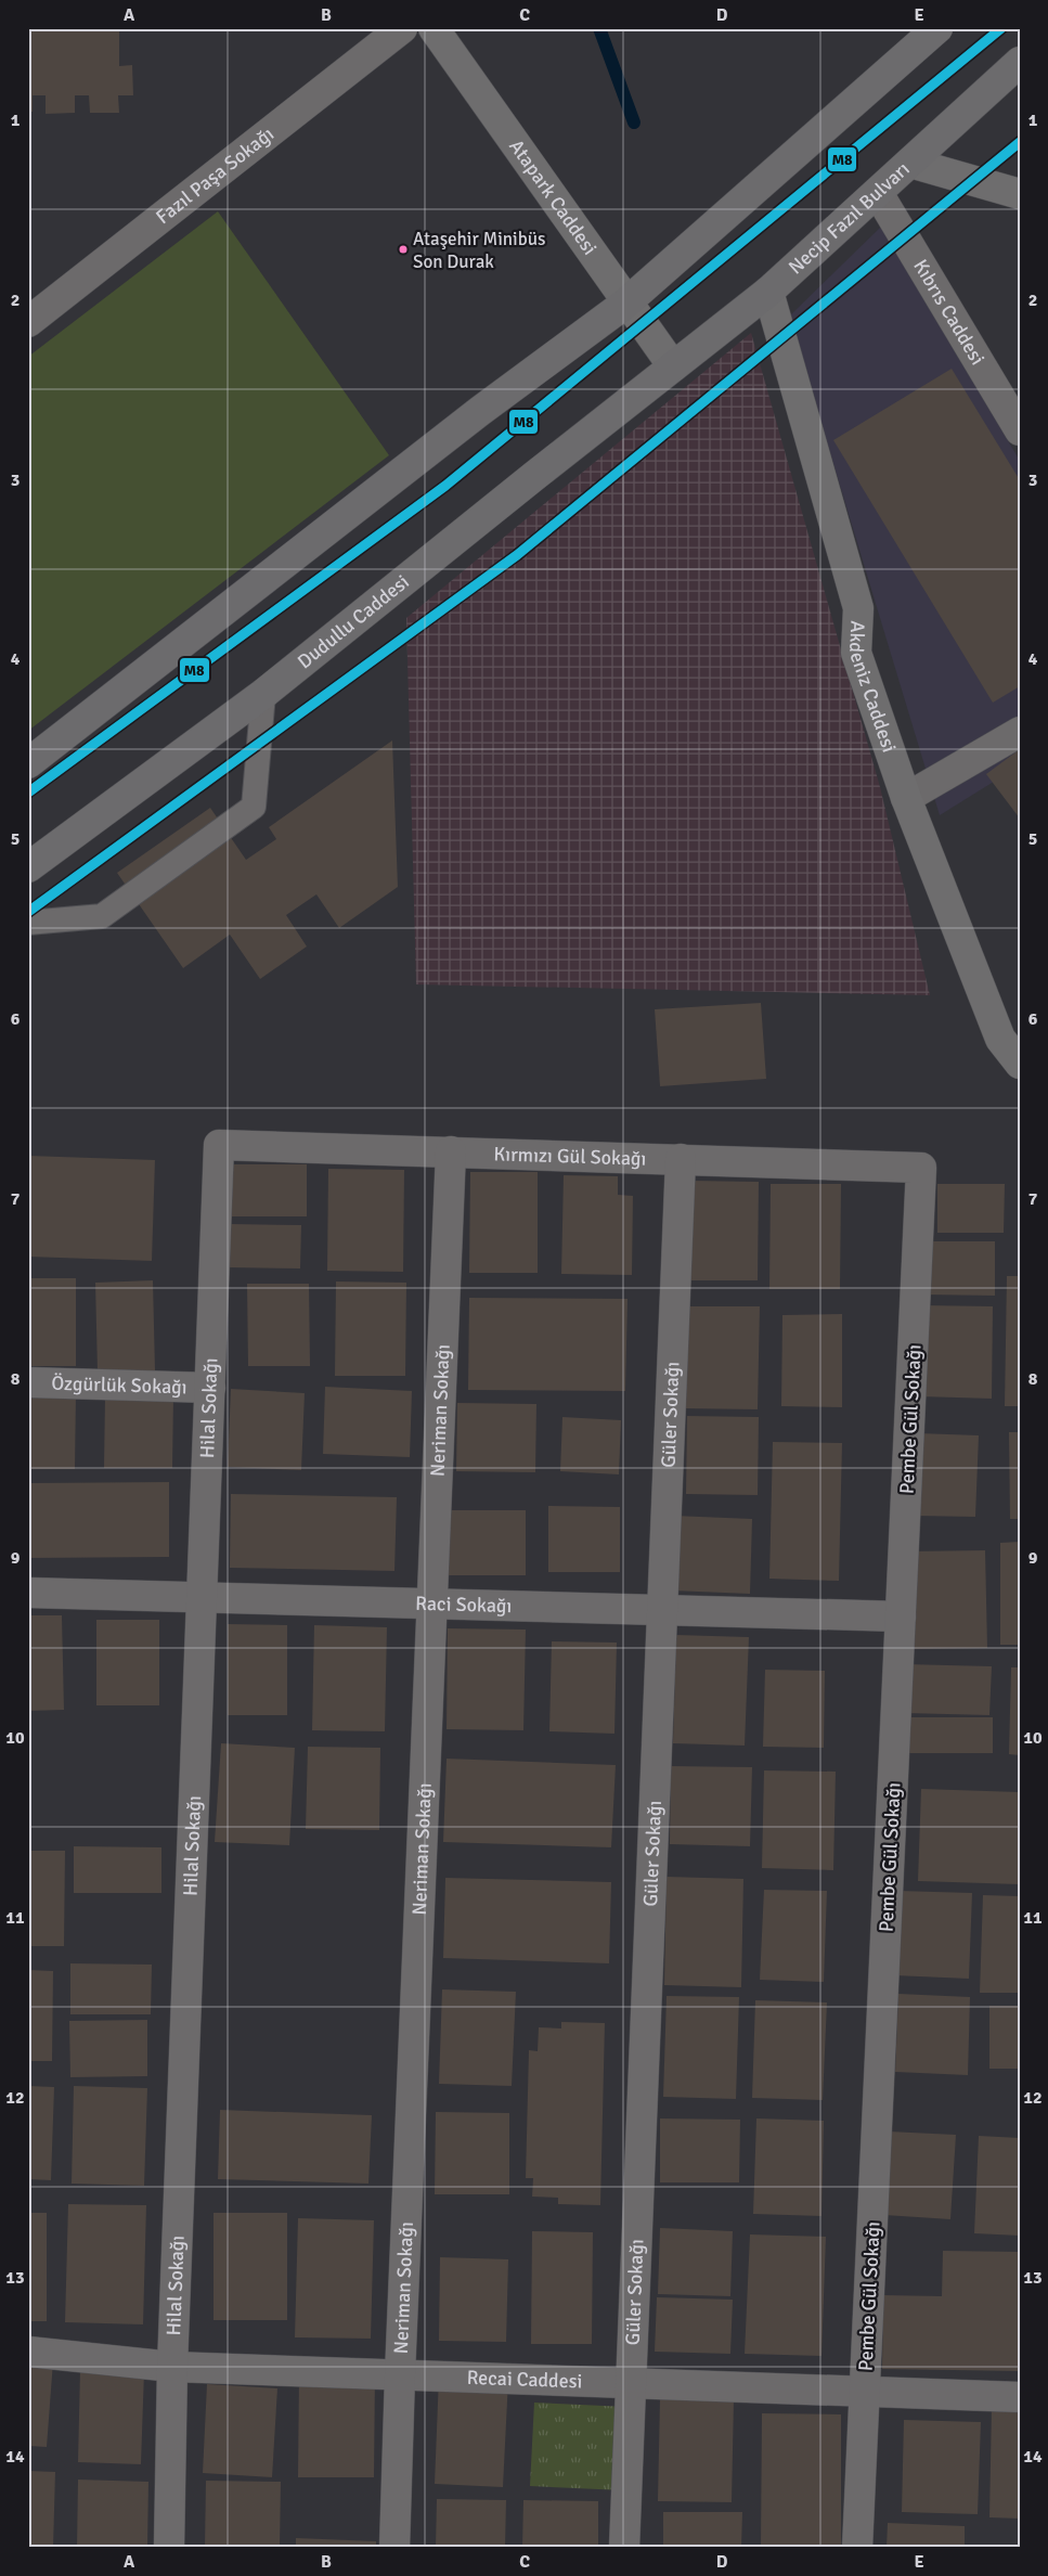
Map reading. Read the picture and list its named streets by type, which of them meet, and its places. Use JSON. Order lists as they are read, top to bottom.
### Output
{
  "streets": {
    "main road": ["Necip Fazıl Bulvarı", "Dudullu Caddesi"],
    "street": [
      "Fazıl Paşa Sokağı",
      "Atapark Caddesi",
      "Kıbrıs Caddesi",
      "Akdeniz Caddesi",
      "Kırmızı Gül Sokağı",
      "Özgürlük Sokağı",
      "Hilal Sokağı",
      "Neriman Sokağı",
      "Güler Sokağı",
      "Pembe Gül Sokağı",
      "Raci Sokağı",
      "Recai Caddesi"
    ]
  },
  "crossings": [
    ["Atapark Caddesi", "Necip Fazıl Bulvarı"],
    ["Atapark Caddesi", "Dudullu Caddesi"],
    ["Necip Fazıl Bulvarı", "Kıbrıs Caddesi"],
    ["Necip Fazıl Bulvarı", "Dudullu Caddesi"],
    ["Necip Fazıl Bulvarı", "Akdeniz Caddesi"],
    ["Kırmızı Gül Sokağı", "Hilal Sokağı"],
    ["Kırmızı Gül Sokağı", "Neriman Sokağı"],
    ["Kırmızı Gül Sokağı", "Güler Sokağı"],
    ["Kırmızı Gül Sokağı", "Pembe Gül Sokağı"],
    ["Özgürlük Sokağı", "Hilal Sokağı"],
    ["Hilal Sokağı", "Raci Sokağı"],
    ["Hilal Sokağı", "Recai Caddesi"],
    ["Neriman Sokağı", "Raci Sokağı"],
    ["Neriman Sokağı", "Recai Caddesi"],
    ["Güler Sokağı", "Raci Sokağı"],
    ["Güler Sokağı", "Recai Caddesi"],
    ["Pembe Gül Sokağı", "Raci Sokağı"],
    ["Pembe Gül Sokağı", "Recai Caddesi"]
  ],
  "places": ["Ataşehir Minibüs Son Durak"],
  "lines": ["transit line M8"],
  "grid": {
    "columns": [
      "A",
      "B",
      "C",
      "D",
      "E"
    ],
    "rows": [
      "1",
      "2",
      "3",
      "4",
      "5",
      "6",
      "7",
      "8",
      "9",
      "10",
      "11",
      "12",
      "13",
      "14"
    ]
  }
}
